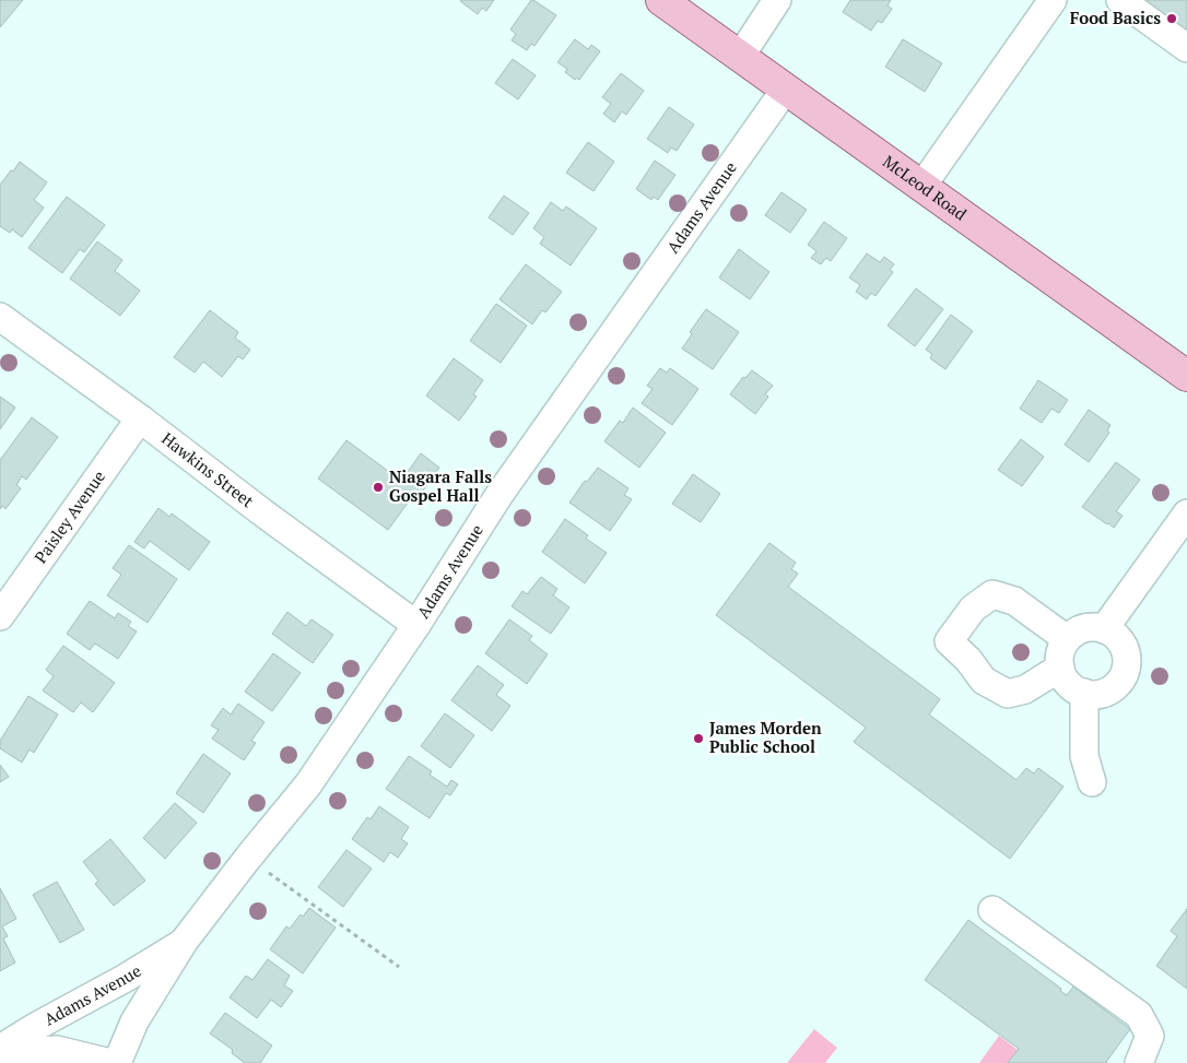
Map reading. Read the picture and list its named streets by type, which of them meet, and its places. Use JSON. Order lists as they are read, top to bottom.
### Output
{
  "streets": {
    "main road": ["McLeod Road"],
    "street": ["Adams Avenue", "Hawkins Street", "Paisley Avenue"]
  },
  "crossings": [
    ["McLeod Road", "Adams Avenue"],
    ["Adams Avenue", "Hawkins Street"],
    ["Hawkins Street", "Paisley Avenue"]
  ],
  "places": ["Food Basics", "Niagara Falls Gospel Hall", "James Morden Public School"]
}
